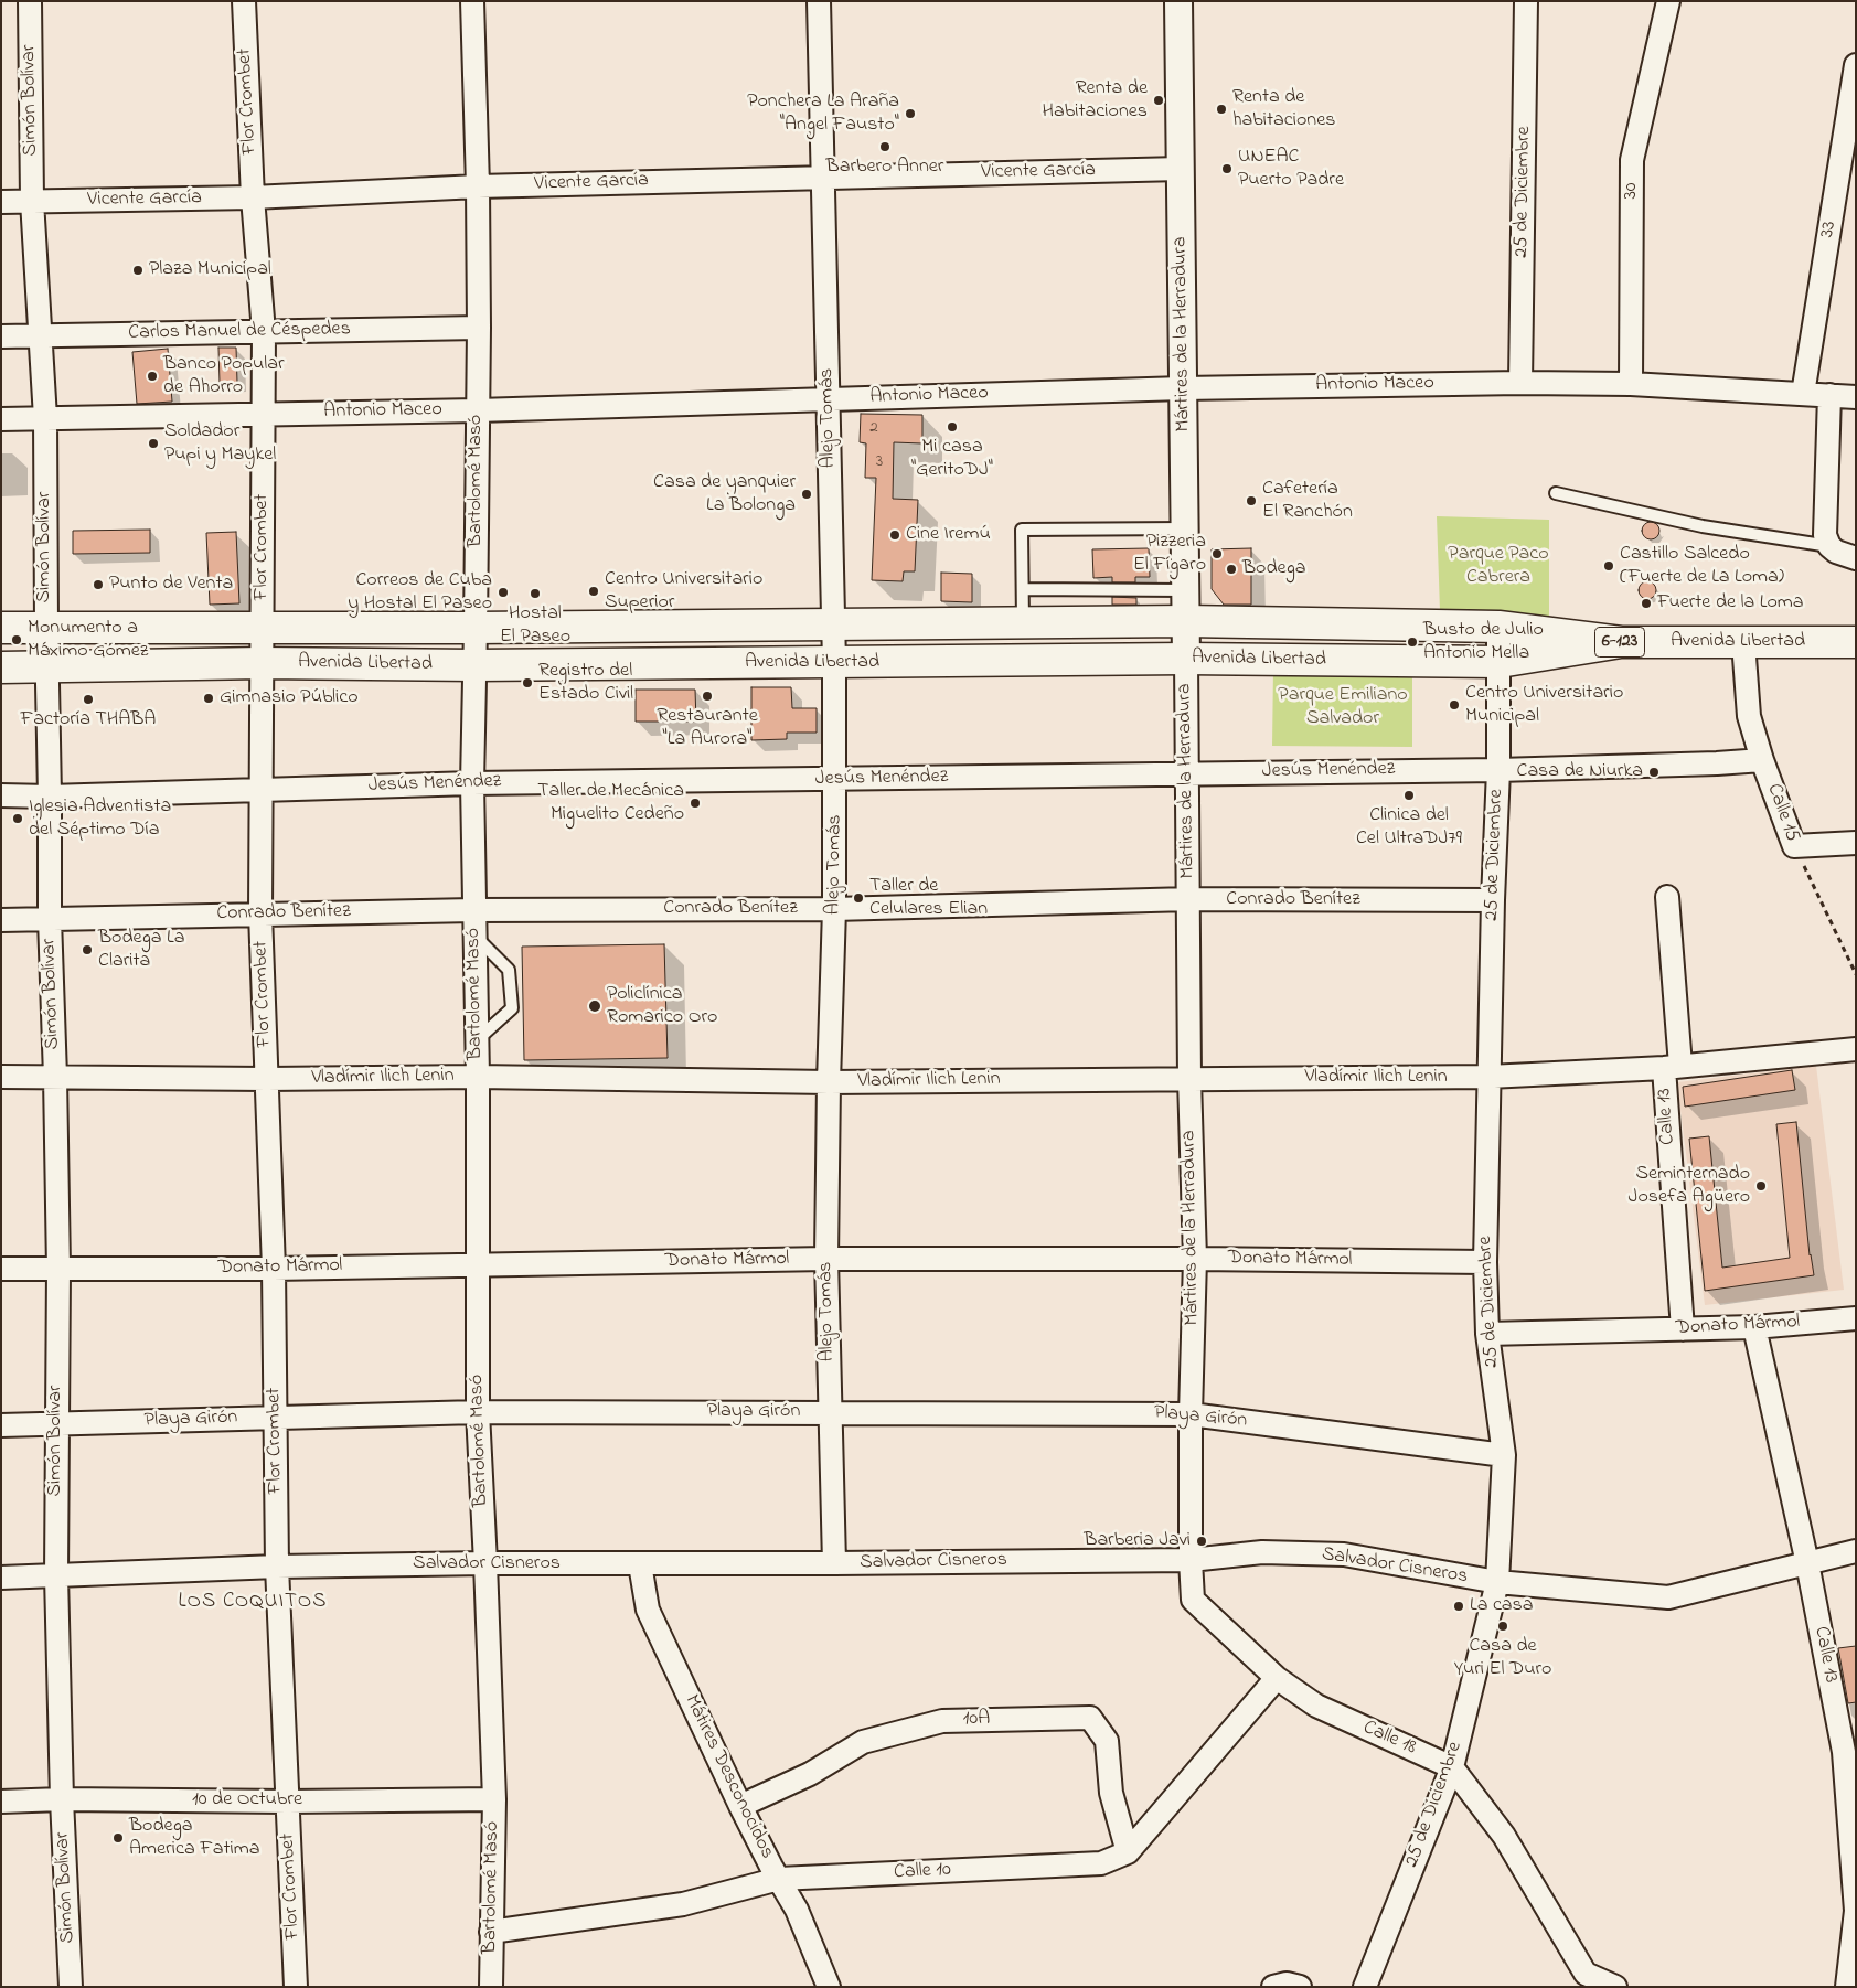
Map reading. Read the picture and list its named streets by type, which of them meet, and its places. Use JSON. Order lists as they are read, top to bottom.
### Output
{
  "streets": {
    "main road": ["6-123", "Avenida Libertad"],
    "street": [
      "Simón Bolívar",
      "Flor Crombet",
      "Vicente García",
      "30",
      "25 de Diciembre",
      "33",
      "Carlos Manuel de Céspedes",
      "Mártires de la Herradura",
      "Antonio Maceo",
      "Alejo Tomás",
      "Bartolomé Masó",
      "Jesús Menéndez",
      "Calle 15",
      "Conrado Benítez",
      "Vladímir Ilich Lenin",
      "Calle 13",
      "Donato Mármol",
      "Playa Girón",
      "Salvador Cisneros",
      "10A",
      "Calle 18",
      "Mátires Desconocidos",
      "10 de Octubre",
      "Calle 10"
    ]
  },
  "crossings": [
    ["Simón Bolívar", "Vicente García"],
    ["Simón Bolívar", "Carlos Manuel de Céspedes"],
    ["Simón Bolívar", "Antonio Maceo"],
    ["Simón Bolívar", "Avenida Libertad"],
    ["Simón Bolívar", "Jesús Menéndez"],
    ["Simón Bolívar", "Conrado Benítez"],
    ["Simón Bolívar", "Vladímir Ilich Lenin"],
    ["Simón Bolívar", "Donato Mármol"],
    ["Simón Bolívar", "Playa Girón"],
    ["Simón Bolívar", "Salvador Cisneros"],
    ["Simón Bolívar", "10 de Octubre"],
    ["Flor Crombet", "Vicente García"],
    ["Flor Crombet", "Carlos Manuel de Céspedes"],
    ["Flor Crombet", "Antonio Maceo"],
    ["Flor Crombet", "Avenida Libertad"],
    ["Flor Crombet", "Jesús Menéndez"],
    ["Flor Crombet", "Conrado Benítez"],
    ["Flor Crombet", "Vladímir Ilich Lenin"],
    ["Flor Crombet", "Donato Mármol"],
    ["Flor Crombet", "Playa Girón"],
    ["Flor Crombet", "Salvador Cisneros"],
    ["Flor Crombet", "10 de Octubre"],
    ["Vicente García", "Mártires de la Herradura"],
    ["Vicente García", "Alejo Tomás"],
    ["Vicente García", "Bartolomé Masó"],
    ["30", "Antonio Maceo"],
    ["25 de Diciembre", "Antonio Maceo"],
    ["25 de Diciembre", "Avenida Libertad"],
    ["25 de Diciembre", "Jesús Menéndez"],
    ["25 de Diciembre", "Conrado Benítez"],
    ["25 de Diciembre", "Vladímir Ilich Lenin"],
    ["25 de Diciembre", "Donato Mármol"],
    ["25 de Diciembre", "Playa Girón"],
    ["25 de Diciembre", "Salvador Cisneros"],
    ["25 de Diciembre", "Calle 18"],
    ["33", "Antonio Maceo"],
    ["Carlos Manuel de Céspedes", "Bartolomé Masó"],
    ["Mártires de la Herradura", "Antonio Maceo"],
    ["Mártires de la Herradura", "Avenida Libertad"],
    ["Mártires de la Herradura", "Jesús Menéndez"],
    ["Mártires de la Herradura", "Conrado Benítez"],
    ["Mártires de la Herradura", "Vladímir Ilich Lenin"],
    ["Mártires de la Herradura", "Donato Mármol"],
    ["Mártires de la Herradura", "Playa Girón"],
    ["Mártires de la Herradura", "Salvador Cisneros"],
    ["Mártires de la Herradura", "Calle 18"],
    ["Antonio Maceo", "Alejo Tomás"],
    ["Antonio Maceo", "Bartolomé Masó"],
    ["Alejo Tomás", "Avenida Libertad"],
    ["Alejo Tomás", "Jesús Menéndez"],
    ["Alejo Tomás", "Conrado Benítez"],
    ["Alejo Tomás", "Vladímir Ilich Lenin"],
    ["Alejo Tomás", "Donato Mármol"],
    ["Alejo Tomás", "Playa Girón"],
    ["Alejo Tomás", "Salvador Cisneros"],
    ["Bartolomé Masó", "Avenida Libertad"],
    ["Bartolomé Masó", "Jesús Menéndez"],
    ["Bartolomé Masó", "Conrado Benítez"],
    ["Bartolomé Masó", "Vladímir Ilich Lenin"],
    ["Bartolomé Masó", "Donato Mármol"],
    ["Bartolomé Masó", "Playa Girón"],
    ["Bartolomé Masó", "Salvador Cisneros"],
    ["Bartolomé Masó", "10 de Octubre"],
    ["Bartolomé Masó", "Calle 10"],
    ["Avenida Libertad", "Calle 15"],
    ["Jesús Menéndez", "Calle 15"],
    ["Vladímir Ilich Lenin", "Calle 13"],
    ["Calle 13", "Donato Mármol"],
    ["Calle 13", "Salvador Cisneros"],
    ["Salvador Cisneros", "Calle 18"],
    ["Salvador Cisneros", "Mátires Desconocidos"],
    ["10A", "Mátires Desconocidos"],
    ["10A", "Calle 10"],
    ["Calle 18", "Calle 10"],
    ["Mátires Desconocidos", "Calle 10"]
  ],
  "districts": ["LOS COQUITOS"],
  "parks": ["Parque Paco Cabrera", "Parque Emiliano Salvador"],
  "places": [
    "Renta de Habitaciones",
    "Renta de habitaciones",
    "Ponchera La Araña \"Angel Fausto\"",
    "Barbero Anner",
    "UNEAC Puerto Padre",
    "Plaza Municipal",
    "Banco Popular de Ahorro",
    "Mi casa \"GeritoDJ\"",
    "Soldador Pupi y Maykel",
    "Casa de yanquier La Bolonga",
    "Cafetería El Ranchón",
    "Cine Iremú",
    "Pizzeria El Fígaro",
    "Castillo Salcedo (Fuerte de La Loma)",
    "Bodega",
    "Punto de Venta",
    "Centro Universitario Superior",
    "Correos de Cuba y Hostal El Paseo",
    "Hostal El Paseo",
    "Fuerte de la Loma",
    "Monumento a Máximo Gómez",
    "Busto de Julio Antonio Mella",
    "Registro del Estado Civil",
    "Restaurante \"La Aurora\"",
    "Gimnasio Público",
    "Factoría THABA",
    "Centro Universitario Municipal",
    "Casa de Niurka",
    "Clinica del Cel UltraDJ79",
    "Taller de Mecánica Miguelito Cedeño",
    "Iglesia Adventista del Séptimo Día",
    "Taller de Celulares Elian",
    "Bodega La Clarita",
    "Policlínica Romarico Oro",
    "Seminternado Josefa Agüero",
    "Barberia Javi",
    "La casa",
    "Casa de Yuri El Duro",
    "Bodega America Fatima"
  ],
  "house_numbers": ["2", "3"]
}
